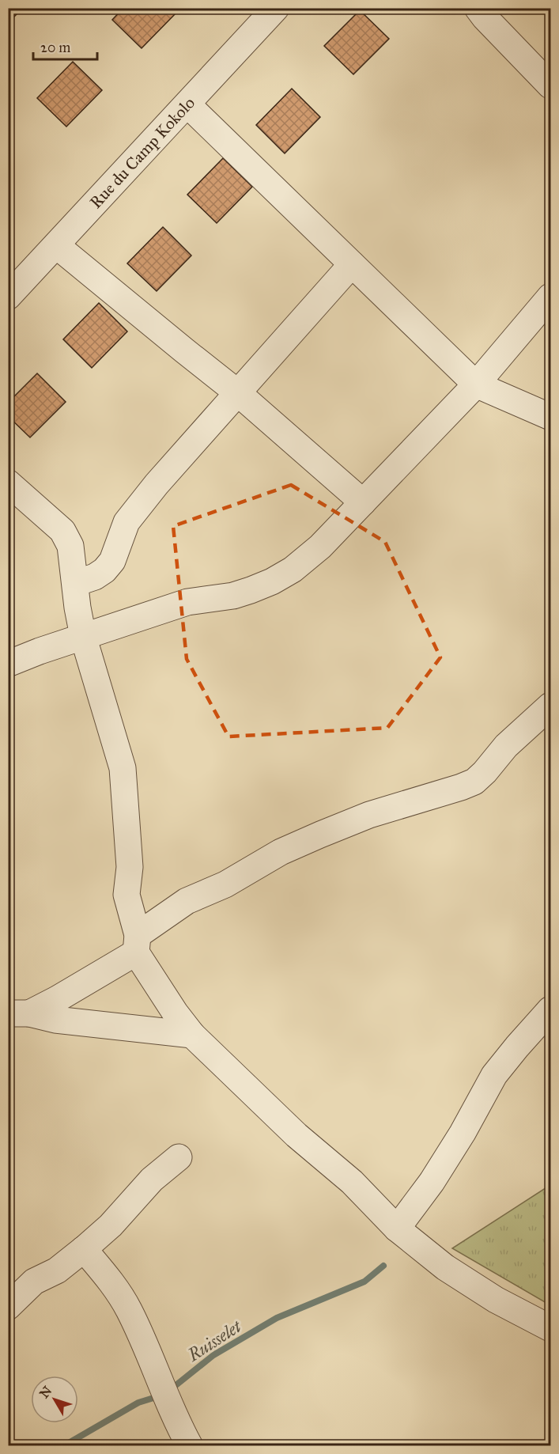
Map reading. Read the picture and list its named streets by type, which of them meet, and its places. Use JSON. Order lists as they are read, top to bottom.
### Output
{
  "streets": {
    "street": ["Rue du Camp Kokolo"]
  },
  "water": ["Ruisselet"],
  "scale_bar": "20 m",
  "north": "top left"
}
